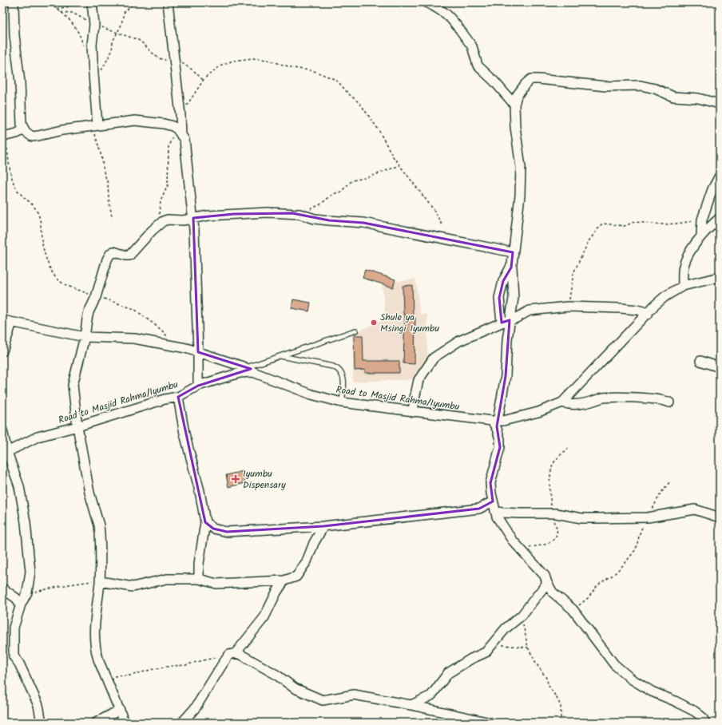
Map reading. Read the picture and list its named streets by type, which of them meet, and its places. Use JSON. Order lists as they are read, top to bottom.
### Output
{
  "streets": {
    "street": ["Road to Masjid Rahma/Iyumbu"]
  },
  "places": {
    "other": ["Shule ya Msingi Iyumbu"],
    "health": ["Iyumbu Dispensary"]
  }
}
